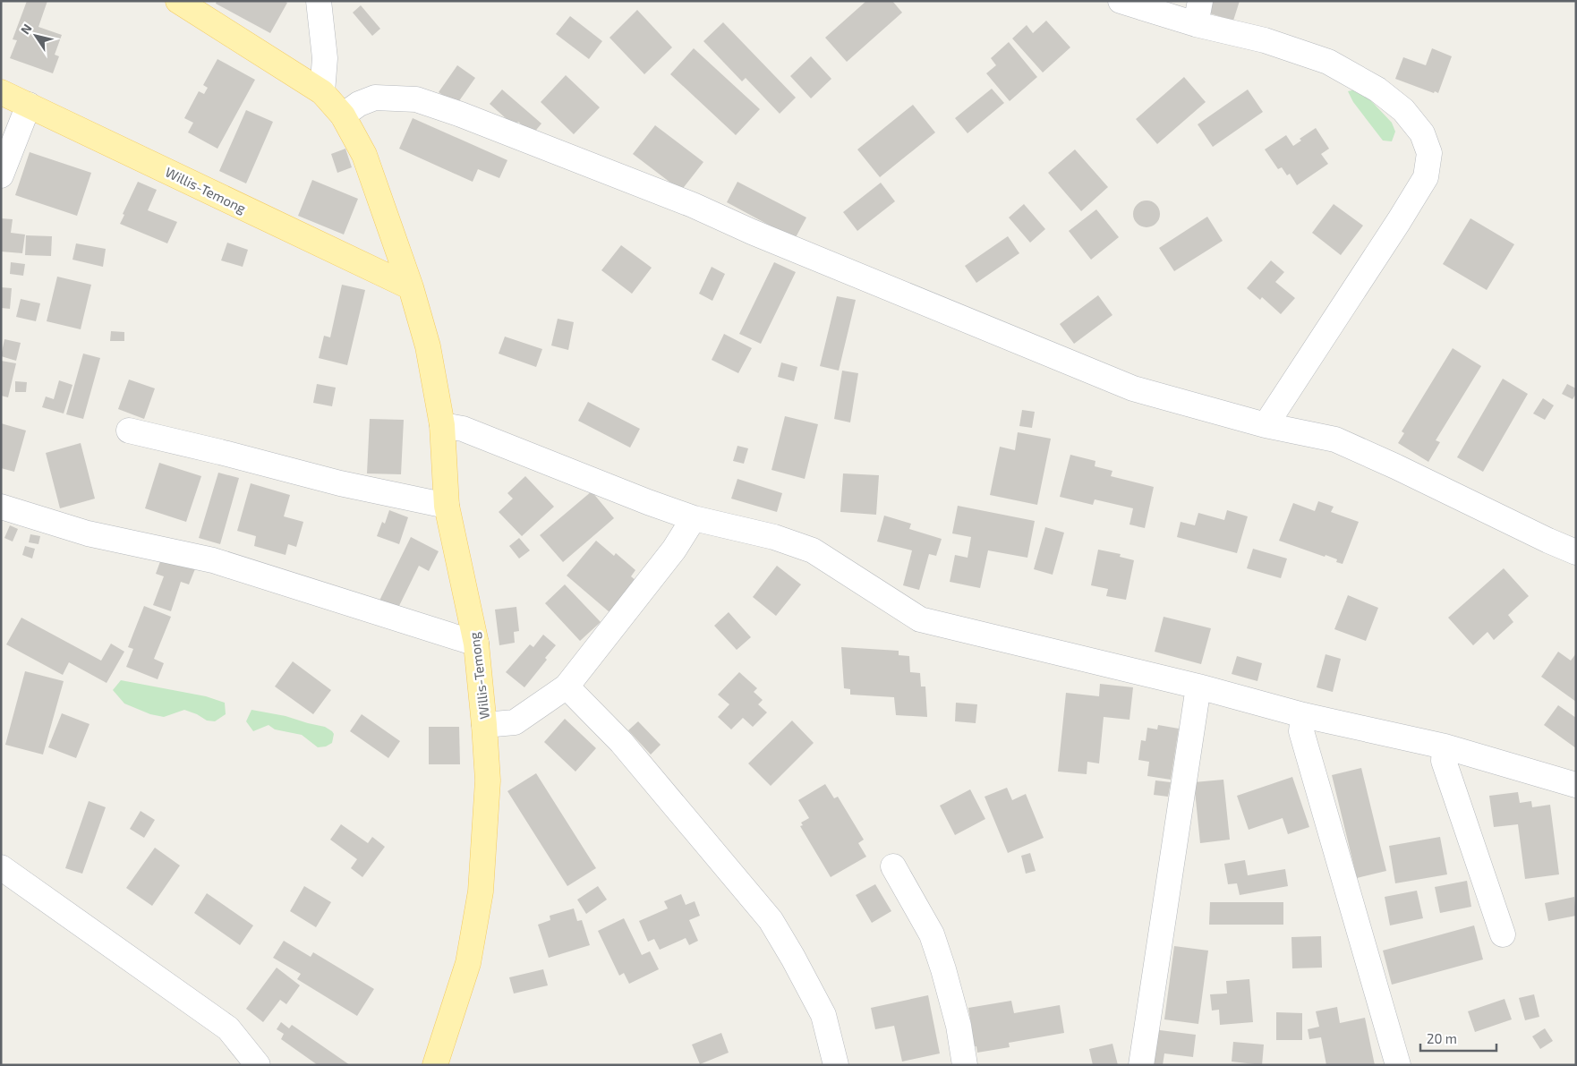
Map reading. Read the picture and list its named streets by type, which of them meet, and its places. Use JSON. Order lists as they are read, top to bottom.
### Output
{
  "streets": {
    "main road": ["Willis-Temong"]
  },
  "scale_bar": "20 m",
  "north": "top left"
}
